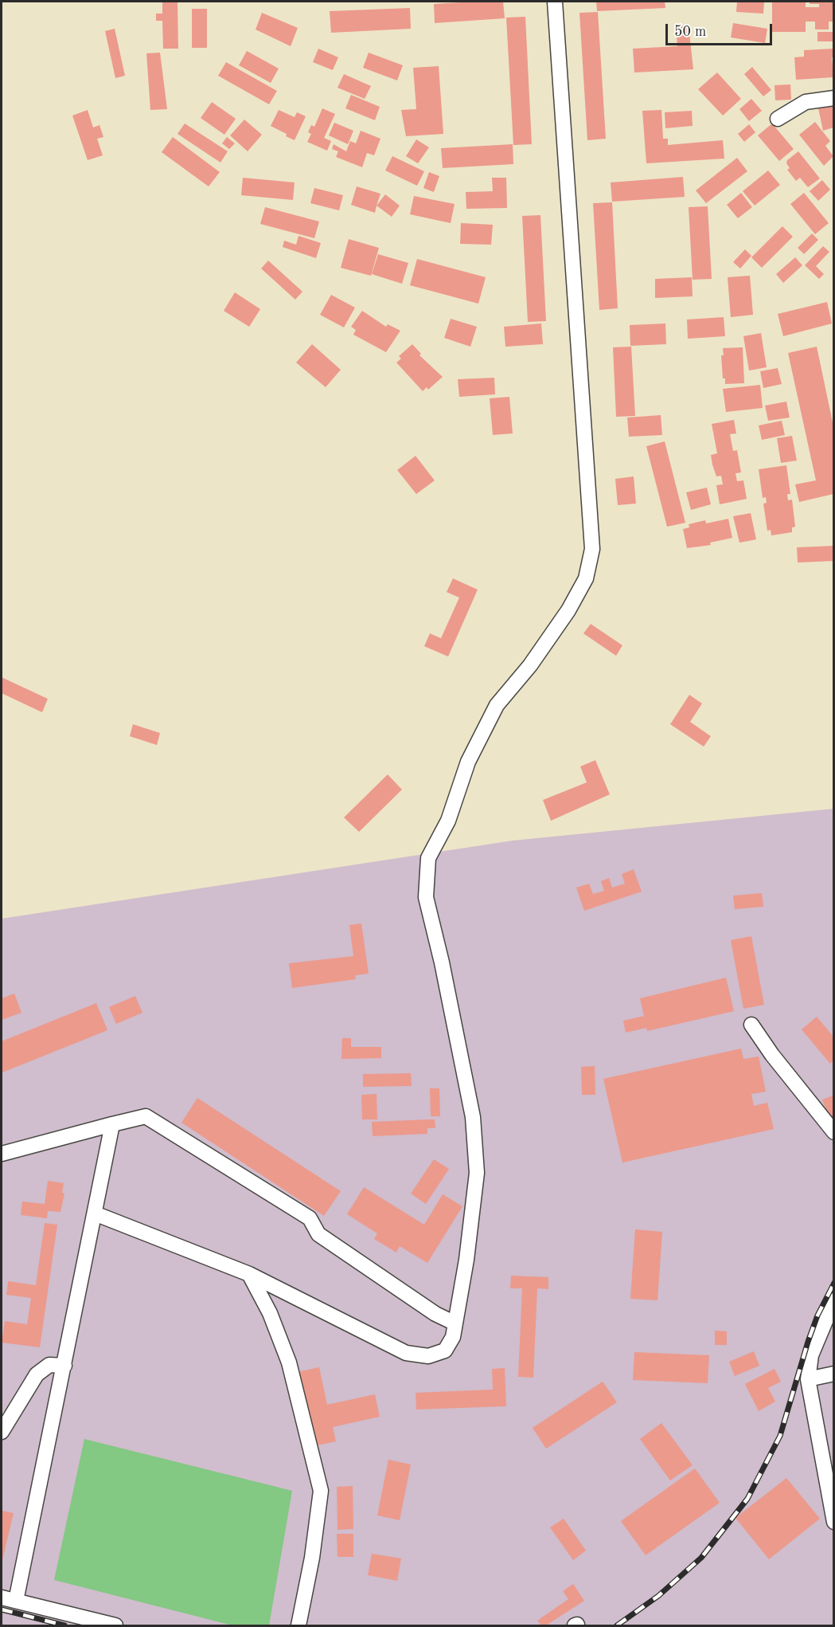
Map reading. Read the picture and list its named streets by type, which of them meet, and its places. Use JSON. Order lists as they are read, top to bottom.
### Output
{
  "scale_bar": "50 m"
}
